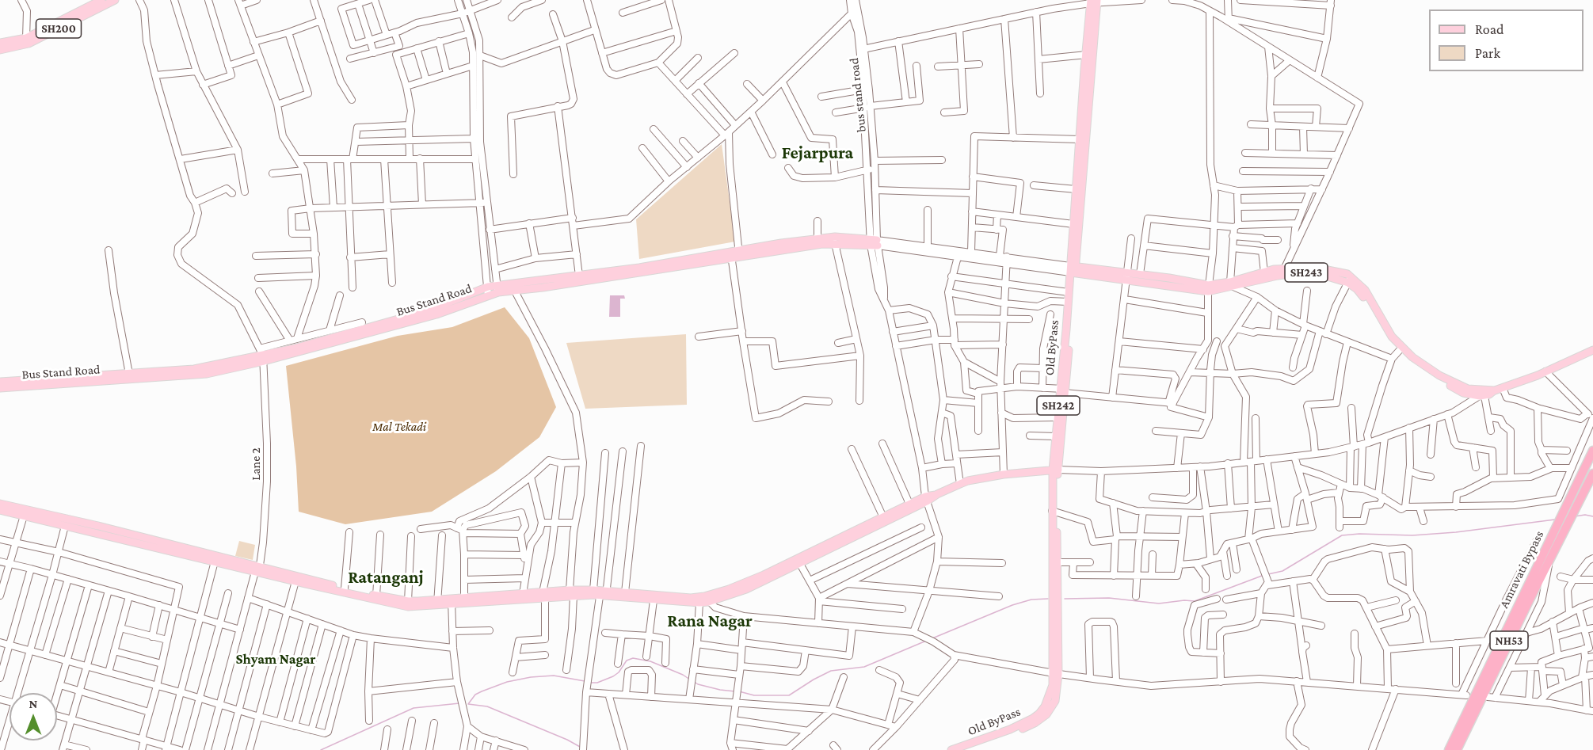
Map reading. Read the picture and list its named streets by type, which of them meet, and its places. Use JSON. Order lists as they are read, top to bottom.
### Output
{
  "streets": {
    "highway": ["Amravati Bypass", "NH53"],
    "main road": [
      "SH200",
      "SH243",
      "Bus Stand Road",
      "Old ByPass",
      "SH242"
    ],
    "street": ["bus stand road", "Lane 2"]
  },
  "crossings": [
    ["bus stand road", "Bus Stand Road"],
    ["SH243", "Old ByPass"],
    ["Bus Stand Road", "Lane 2"]
  ],
  "districts": [
    "Fejarpura",
    "Ratanganj",
    "Rana Nagar",
    "Shyam Nagar"
  ],
  "parks": ["Mal Tekadi"],
  "legend": ["Road", "Park"],
  "north": "top"
}
